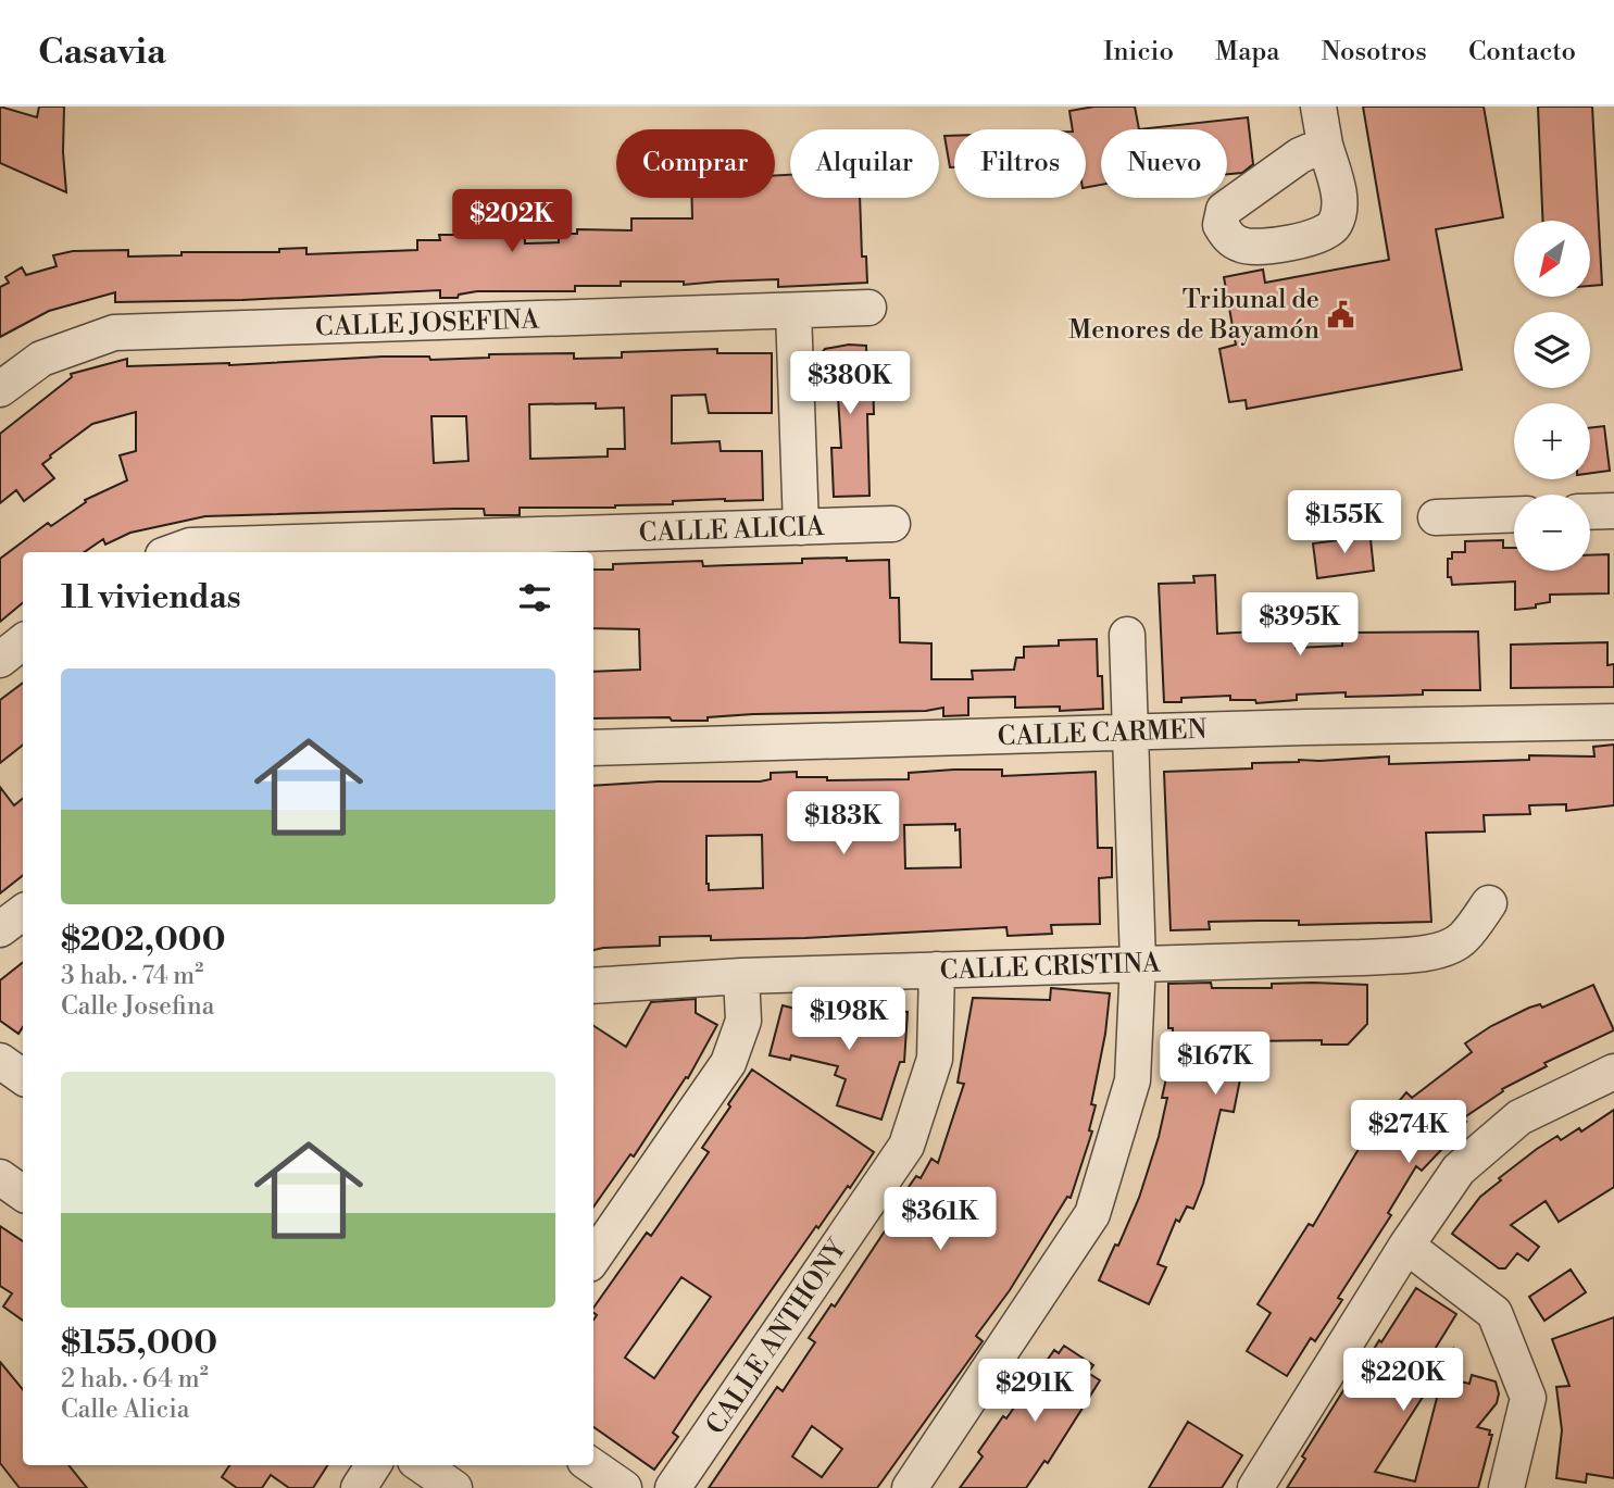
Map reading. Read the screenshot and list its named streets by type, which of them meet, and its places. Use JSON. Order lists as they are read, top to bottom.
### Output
{
  "streets": {
    "street": [
      "CALLE JOSEFINA",
      "CALLE ALICIA",
      "CALLE CARMEN",
      "CALLE CRISTINA",
      "CALLE ANTHONY"
    ]
  },
  "crossings": [
    ["CALLE CRISTINA", "CALLE ANTHONY"]
  ],
  "places": {
    "public building": ["Tribunal de Menores de Bayamón"]
  },
  "north": "bottom left",
  "page": {
    "header": "Casavia",
    "nav": [
      "Inicio",
      "Mapa",
      "Nosotros",
      "Contacto"
    ],
    "chip": [
      "Comprar",
      "Alquilar",
      "Filtros",
      "Nuevo"
    ],
    "price": [
      "$202K",
      "$380K",
      "$155K",
      "$395K",
      "$183K",
      "$198K",
      "$167K",
      "$274K",
      "$361K",
      "$220K",
      "$291K"
    ],
    "map_buttons": ["+", "−"],
    "heading": "11 viviendas",
    "list": [
      {
        "name": "$202,000",
        "note": "3 hab. · 74 m² · Calle Josefina"
      },
      {
        "name": "$155,000",
        "note": "2 hab. · 64 m² · Calle Alicia"
      }
    ]
  }
}
